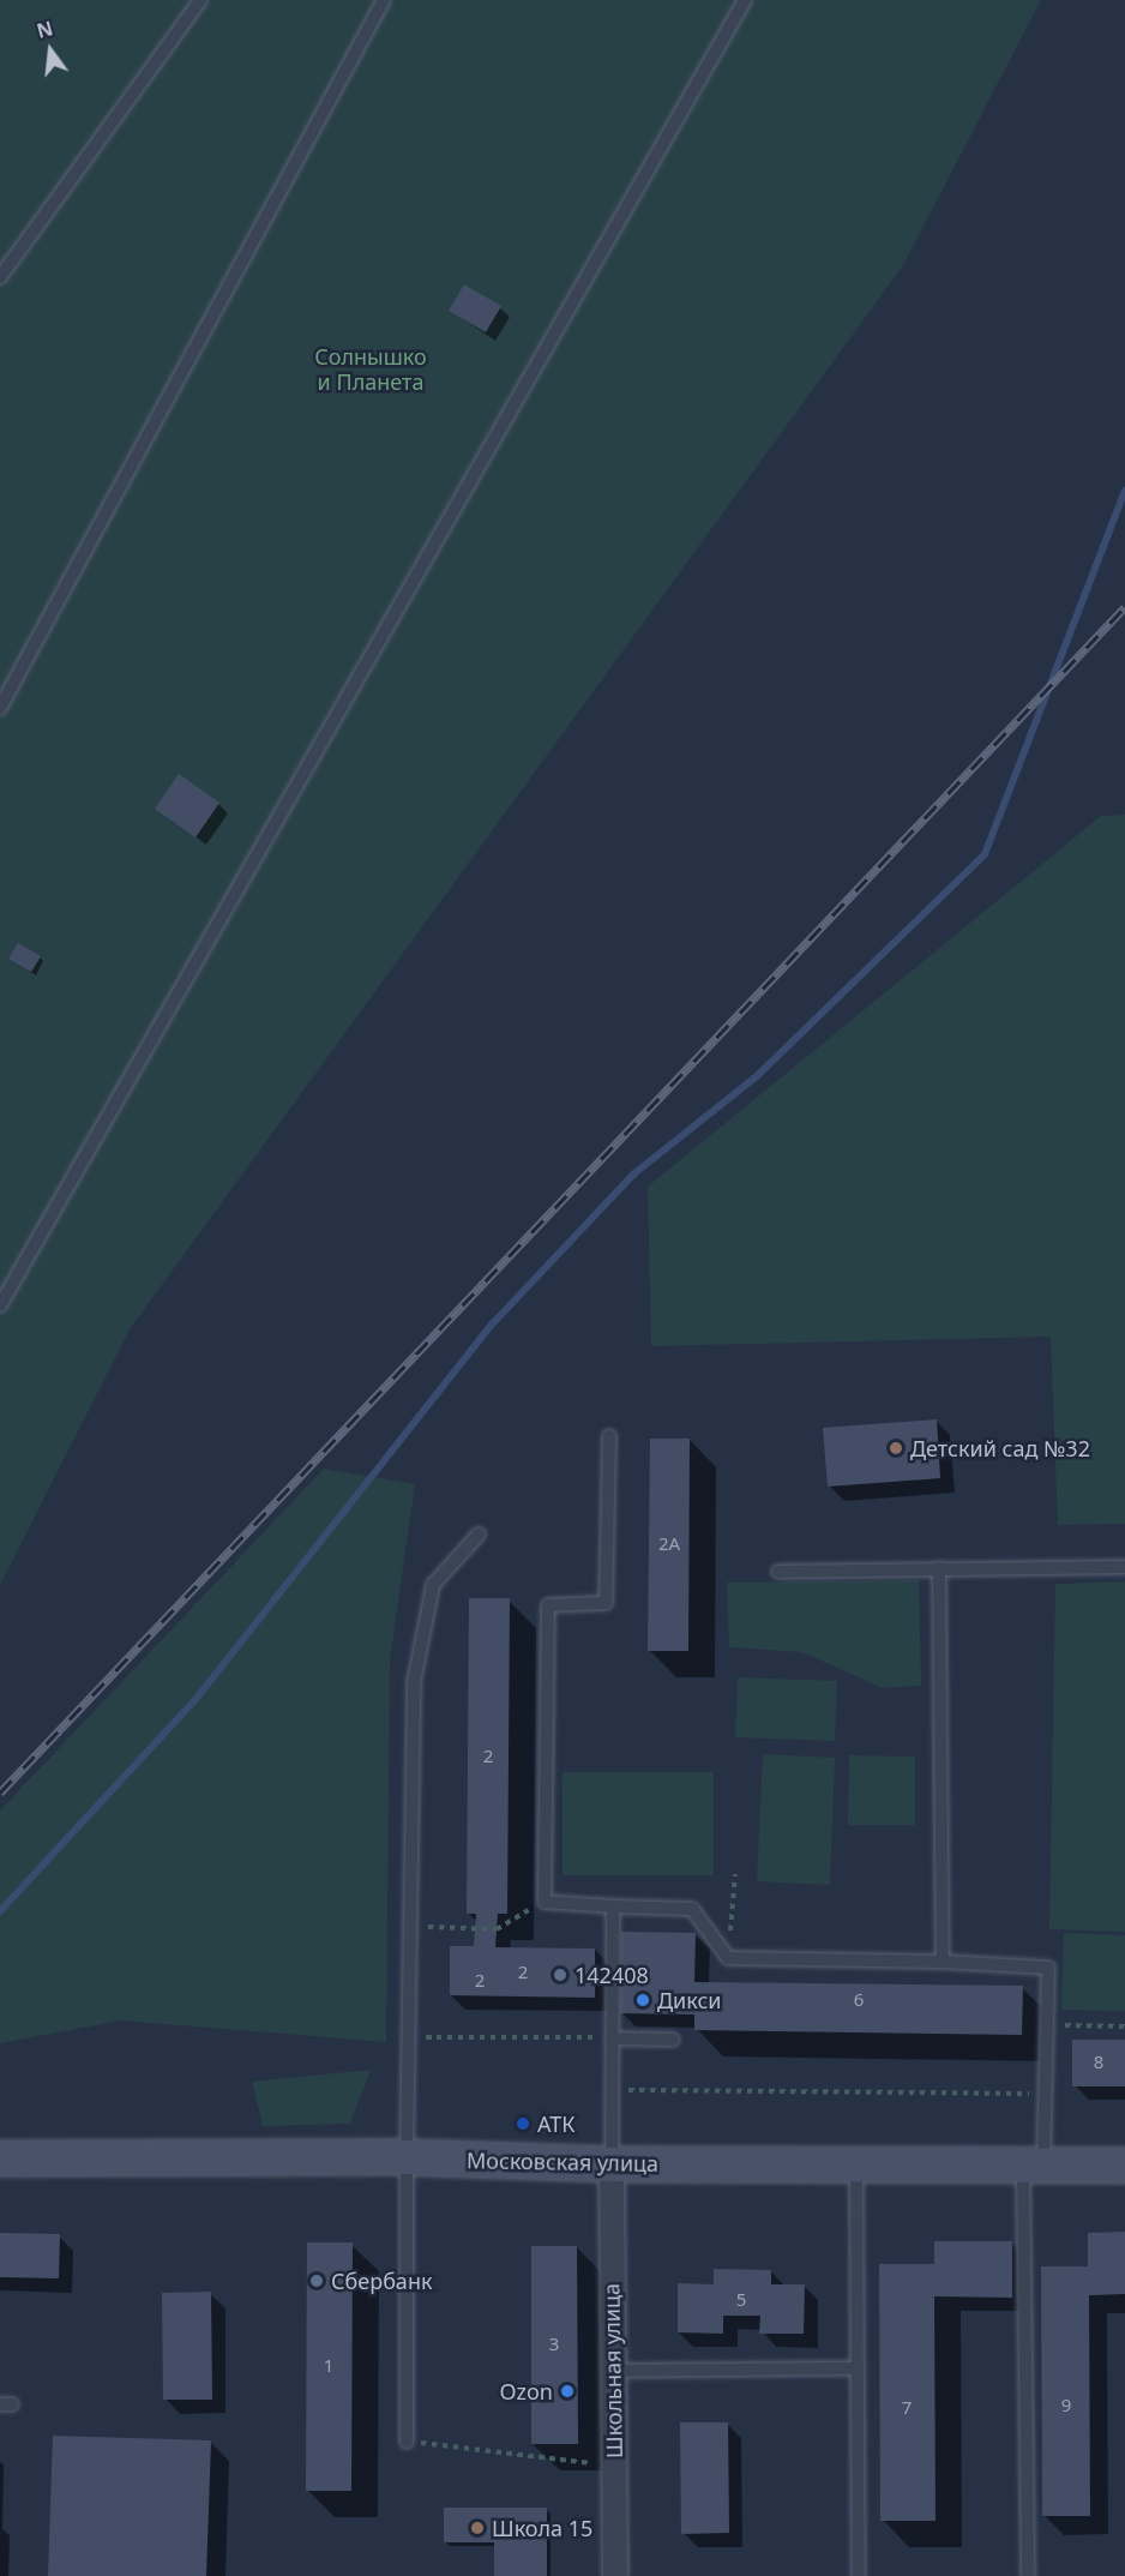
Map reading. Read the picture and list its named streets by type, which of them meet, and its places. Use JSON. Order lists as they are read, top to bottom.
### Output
{
  "streets": {
    "street": ["Московская улица", "Школьная улица"]
  },
  "crossings": [
    ["Московская улица", "Школьная улица"]
  ],
  "parks": ["Солнышко и Планета"],
  "places": [
    "Детский сад №32",
    "142408",
    "Дикси",
    "АТК",
    "Сбербанк",
    "Ozon",
    "Школа 15"
  ],
  "house_numbers": [
    "2А",
    "2",
    "2",
    "2",
    "6",
    "8",
    "5",
    "3",
    "1",
    "9",
    "7"
  ],
  "north": "top"
}
